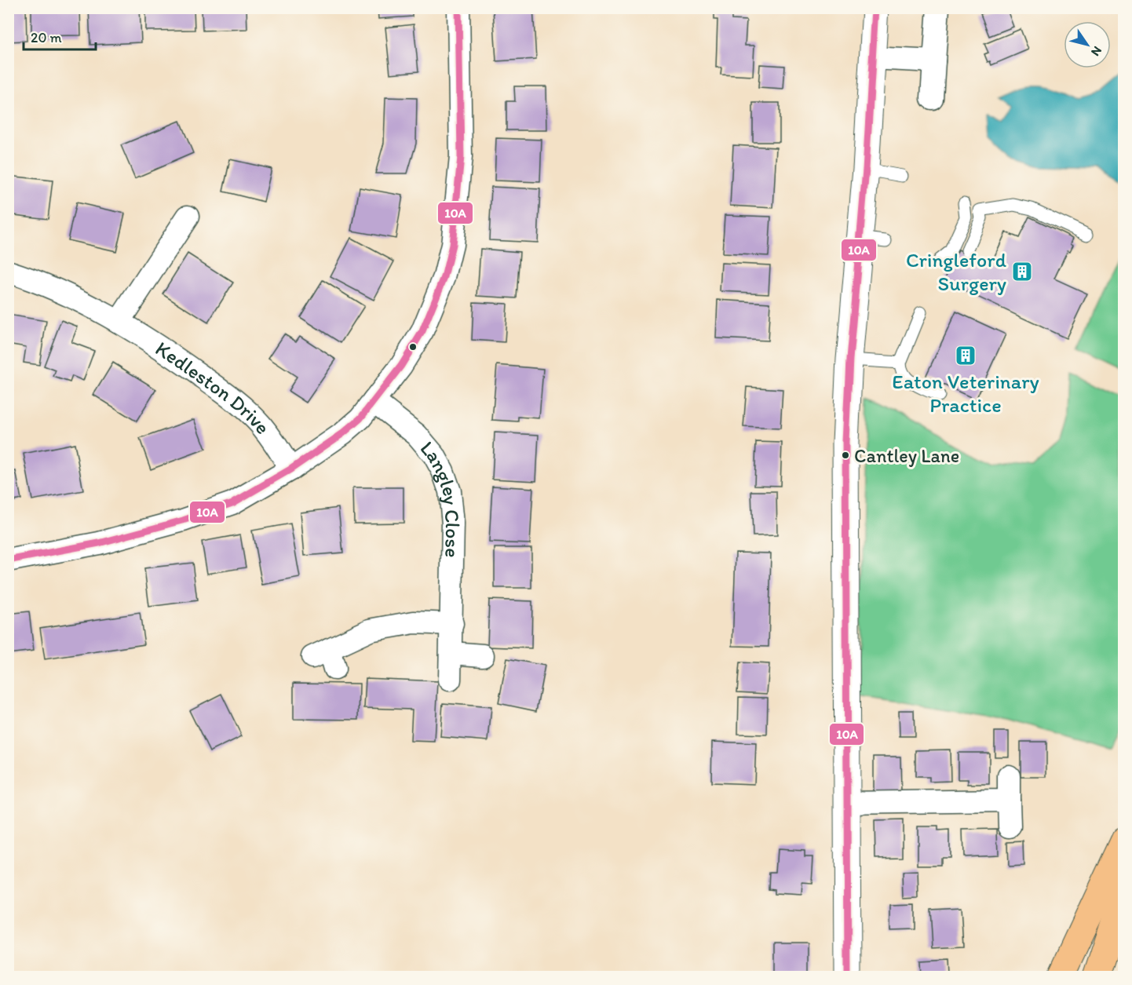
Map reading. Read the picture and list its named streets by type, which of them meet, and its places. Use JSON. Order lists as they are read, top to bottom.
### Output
{
  "streets": {
    "street": ["Kedleston Drive", "Langley Close"]
  },
  "places": {
    "building": ["Cringleford Surgery", "Eaton Veterinary Practice"],
    "other": ["Cantley Lane"]
  },
  "lines": ["transit line 10A"],
  "scale_bar": "20 m",
  "north": "bottom right"
}
